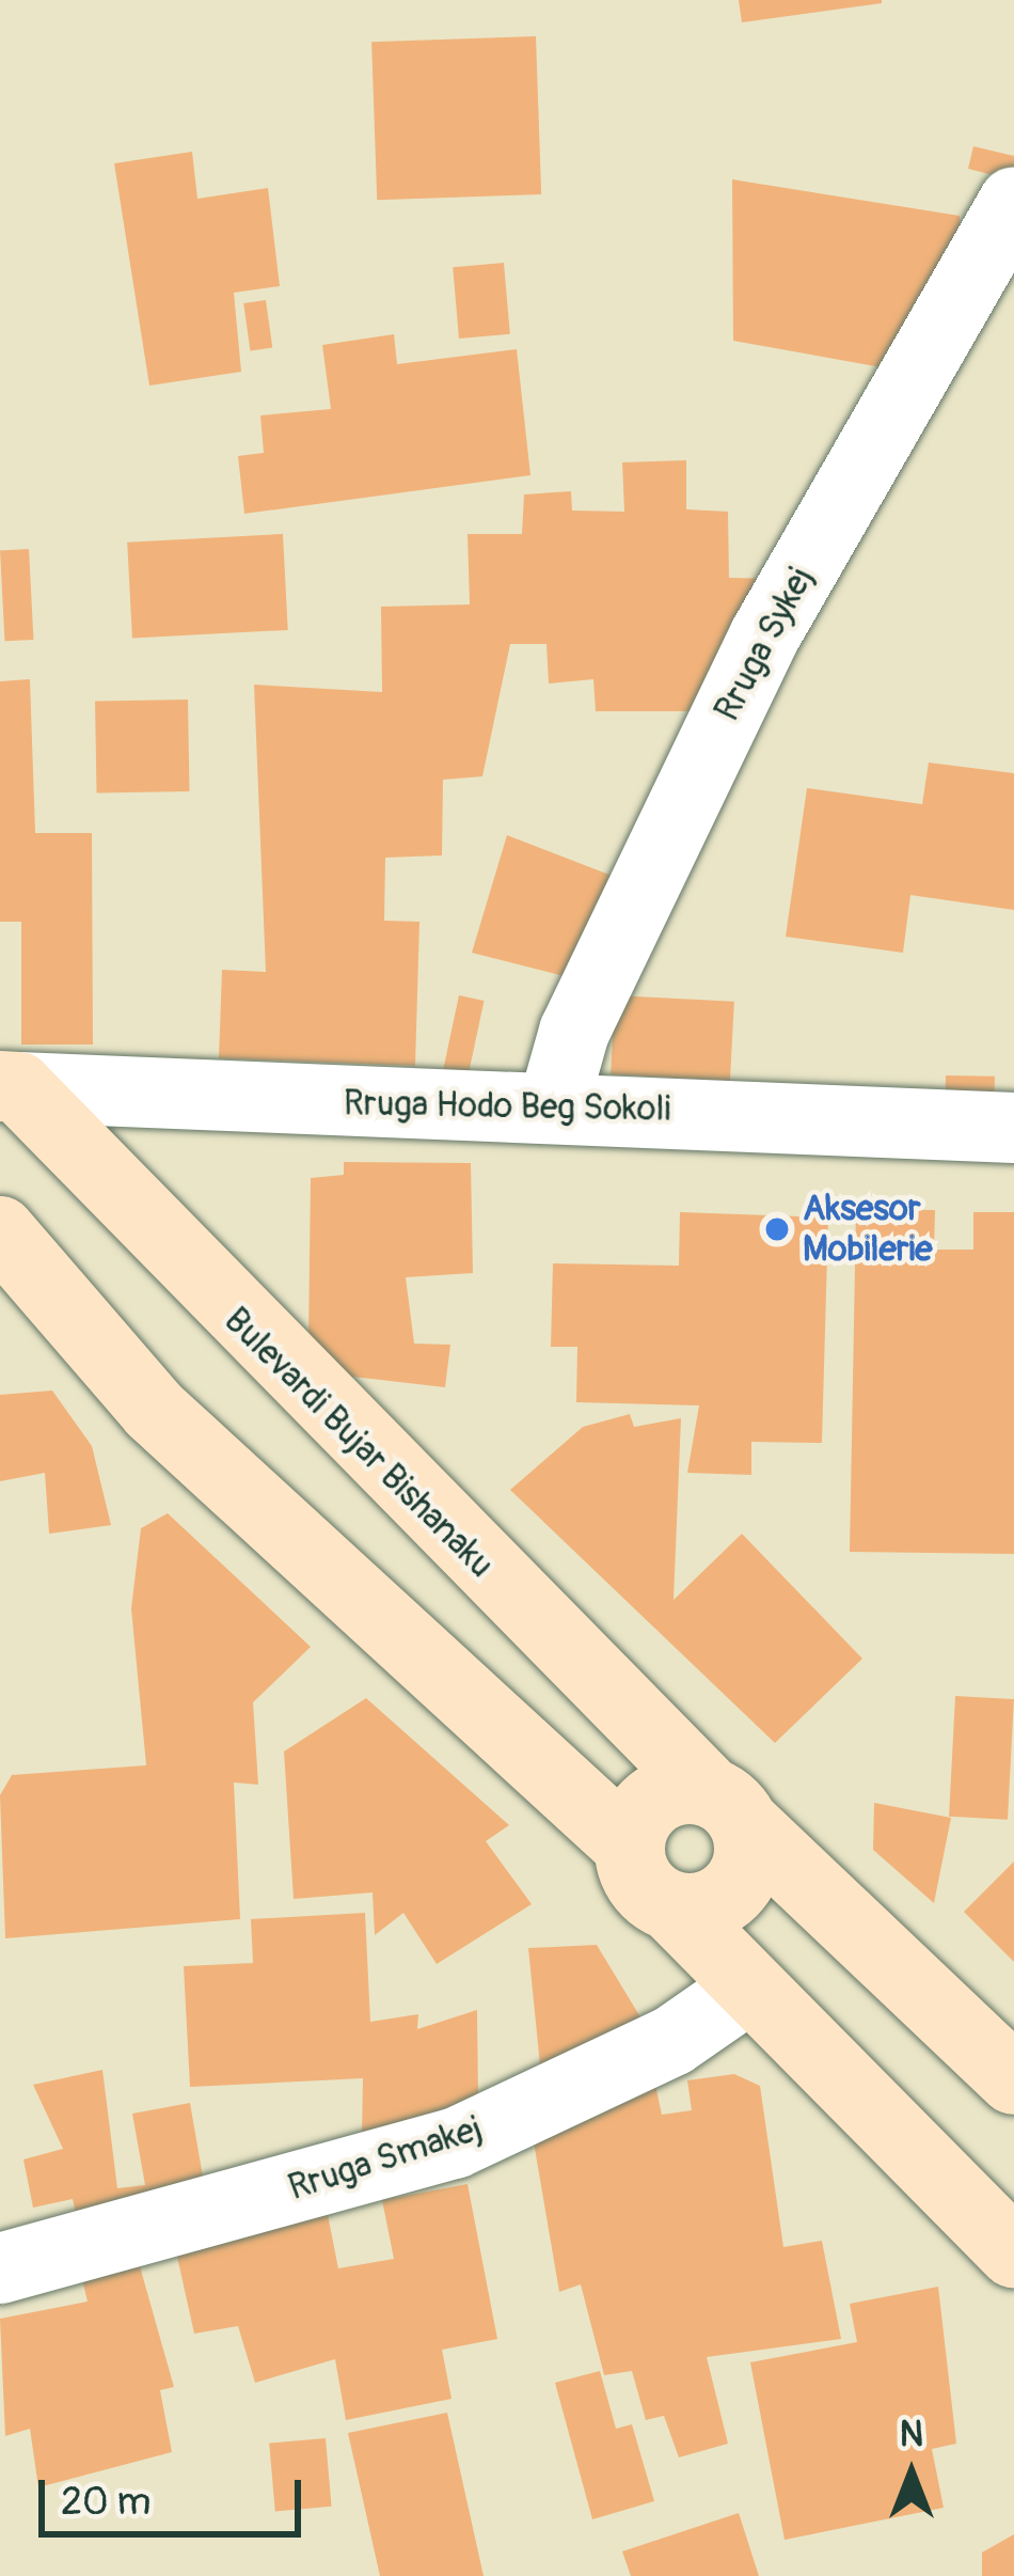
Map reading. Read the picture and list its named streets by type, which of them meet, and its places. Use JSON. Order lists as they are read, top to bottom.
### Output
{
  "streets": {
    "main road": ["Bulevardi Bujar Bishanaku"],
    "street": ["Rruga Sykej", "Rruga Hodo Beg Sokoli", "Rruga Smakej"]
  },
  "crossings": [
    ["Rruga Sykej", "Rruga Hodo Beg Sokoli"],
    ["Rruga Hodo Beg Sokoli", "Bulevardi Bujar Bishanaku"]
  ],
  "places": ["Aksesor Mobilerie"],
  "scale_bar": "20 m",
  "north": "top"
}
